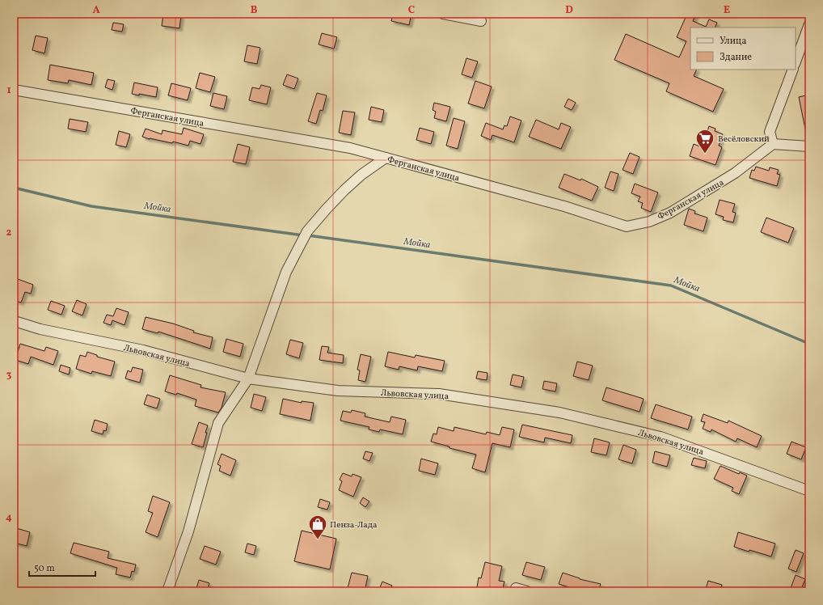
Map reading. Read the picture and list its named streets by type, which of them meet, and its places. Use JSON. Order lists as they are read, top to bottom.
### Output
{
  "streets": {
    "street": ["Ферганская улица", "Львовская улица"]
  },
  "water": ["Мойка"],
  "places": {
    "supermarket": ["Весёловский"],
    "shop": ["Пенза-Лада"]
  },
  "legend": ["Улица", "Здание"],
  "scale_bar": "50 m",
  "grid": {
    "columns": [
      "A",
      "B",
      "C",
      "D",
      "E"
    ],
    "rows": [
      "1",
      "2",
      "3",
      "4"
    ]
  }
}
